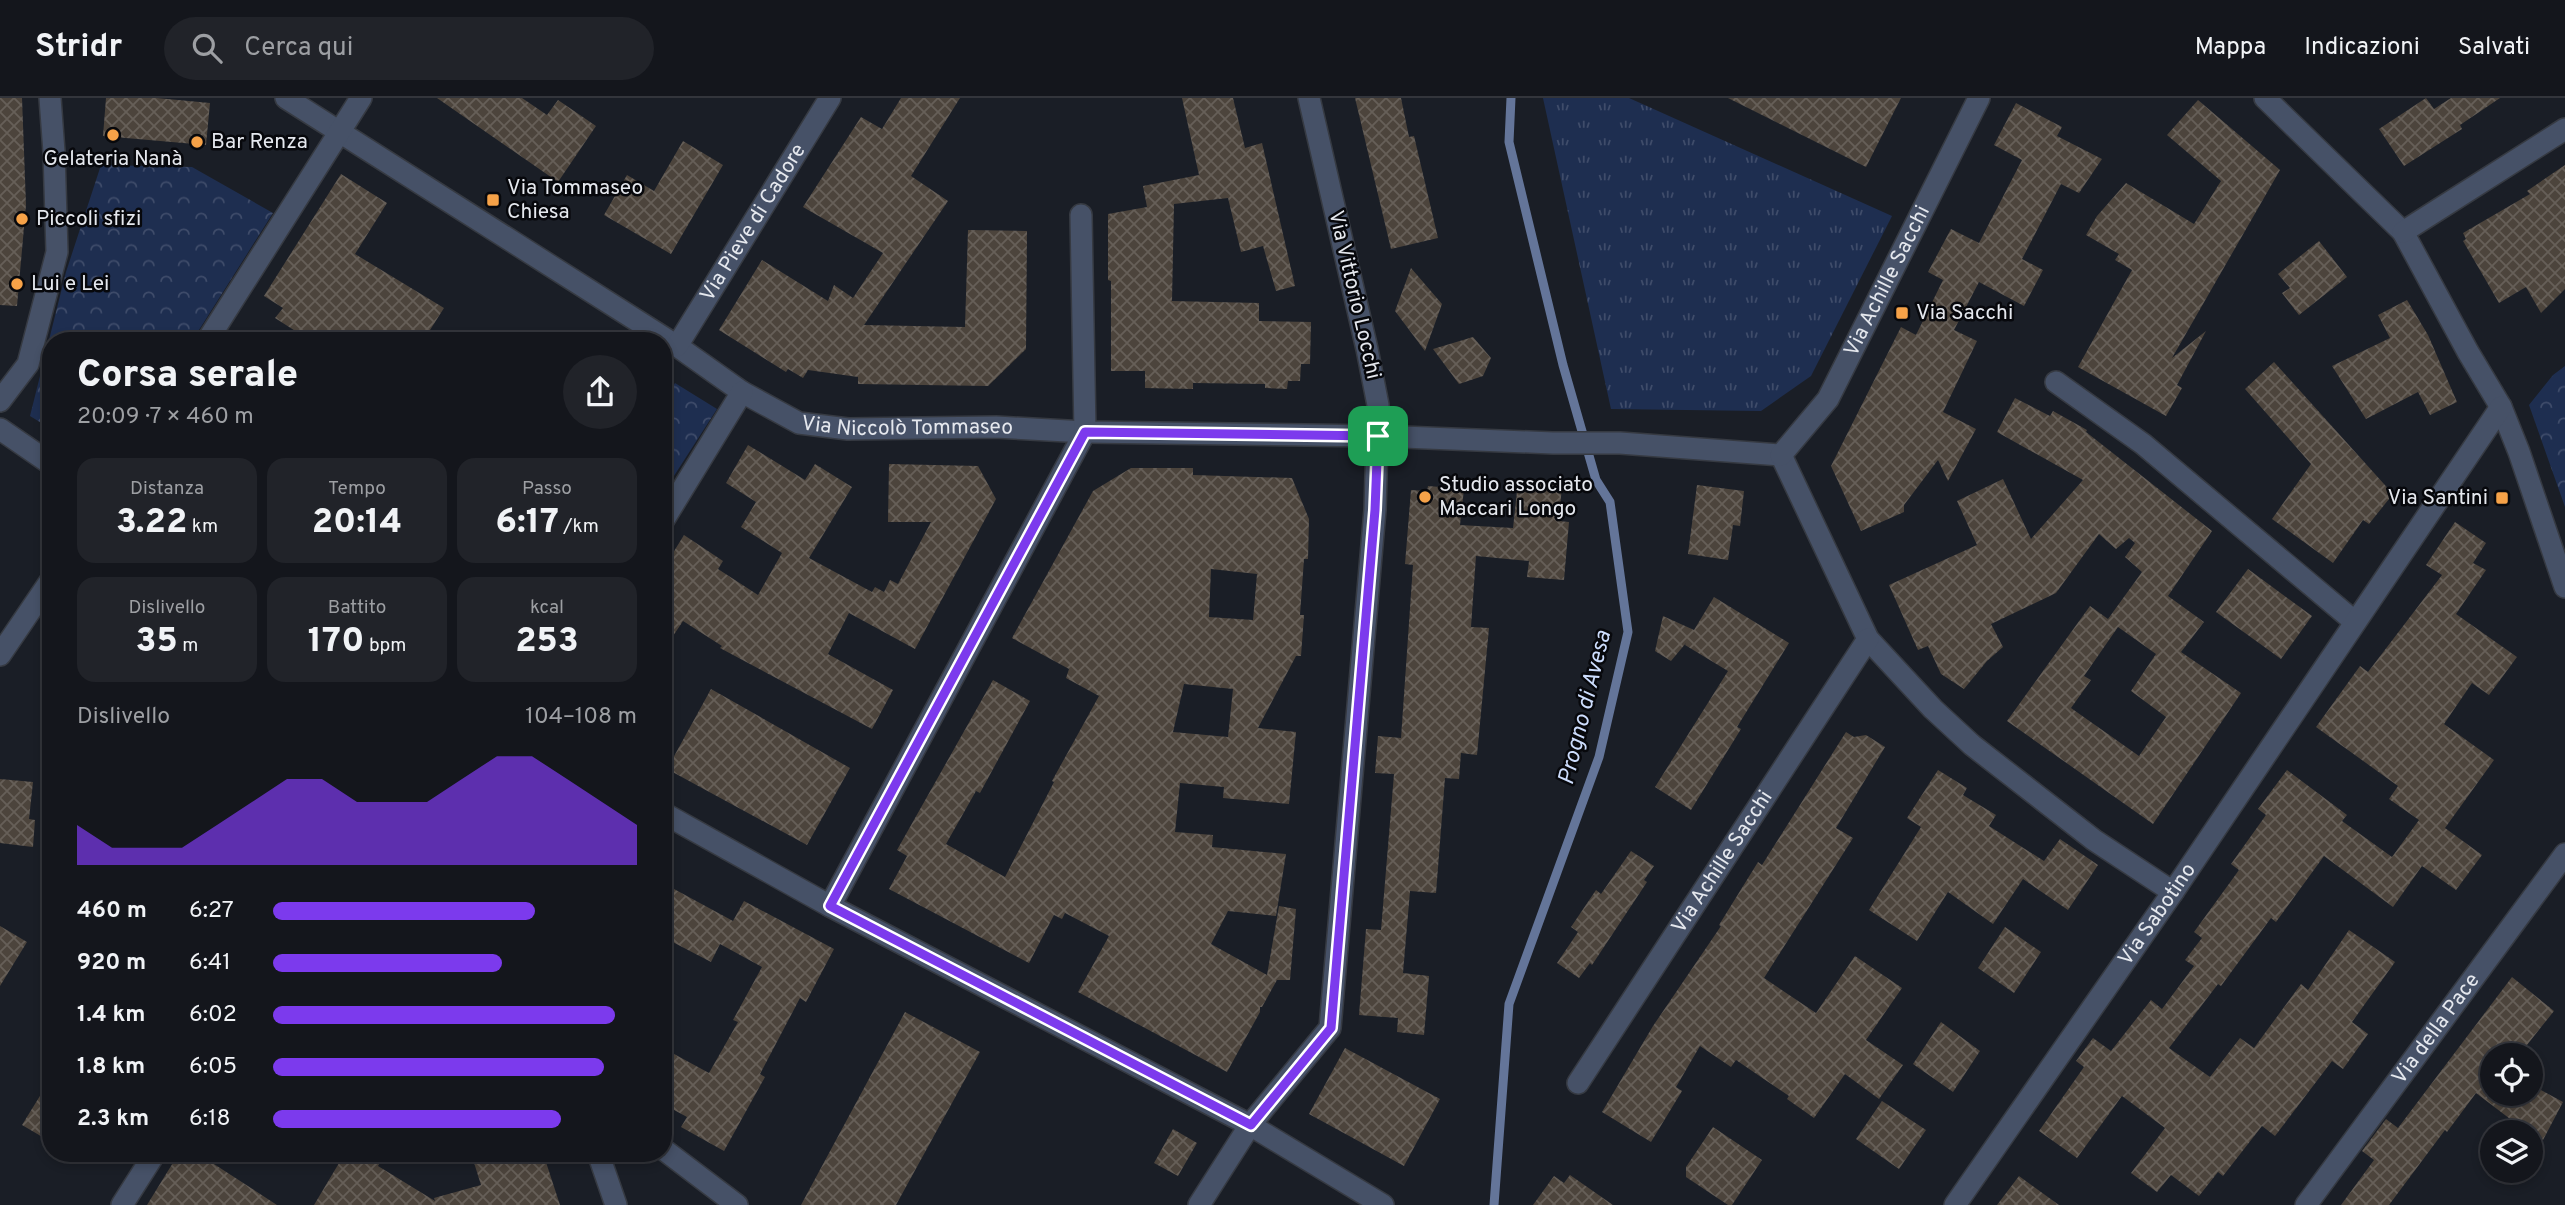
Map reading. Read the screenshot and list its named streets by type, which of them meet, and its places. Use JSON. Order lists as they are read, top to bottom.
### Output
{
  "streets": {
    "street": [
      "Via Pieve di Cadore",
      "Via Achille Sacchi",
      "Via Vittorio Locchi",
      "Via Niccolò Tommaseo",
      "Via Sabotino",
      "Via della Pace"
    ]
  },
  "crossings": [
    ["Via Pieve di Cadore", "Via Niccolò Tommaseo"],
    ["Via Achille Sacchi", "Via Niccolò Tommaseo"],
    ["Via Vittorio Locchi", "Via Niccolò Tommaseo"]
  ],
  "water": ["Progno di Avesa"],
  "places": {
    "other": [
      "Gelateria Nanà",
      "Bar Renza",
      "Piccoli sfizi",
      "Lui e Lei",
      "Studio associato Maccari Longo"
    ],
    "transit": ["Via Tommaseo Chiesa", "Via Sacchi", "Via Santini"]
  },
  "page": {
    "header": "Stridr",
    "search": "Cerca qui",
    "nav": ["Mappa", "Indicazioni", "Salvati"],
    "heading": ["Corsa serale", "20:09 · 7 × 460 m"],
    "stats": [
      ["Distanza", "3.22 km"],
      ["Tempo", "20:14"],
      ["Passo", "6:17 /km"],
      ["Dislivello", "35 m"],
      ["Battito", "170 bpm"],
      ["kcal", "253"]
    ],
    "chart": ["Dislivello", "104–108 m"],
    "list": [
      {
        "name": "460 m",
        "note": "6:27"
      },
      {
        "name": "920 m",
        "note": "6:41"
      },
      {
        "name": "1.4 km",
        "note": "6:02"
      },
      {
        "name": "1.8 km",
        "note": "6:05"
      },
      {
        "name": "2.3 km",
        "note": "6:18"
      }
    ]
  }
}
